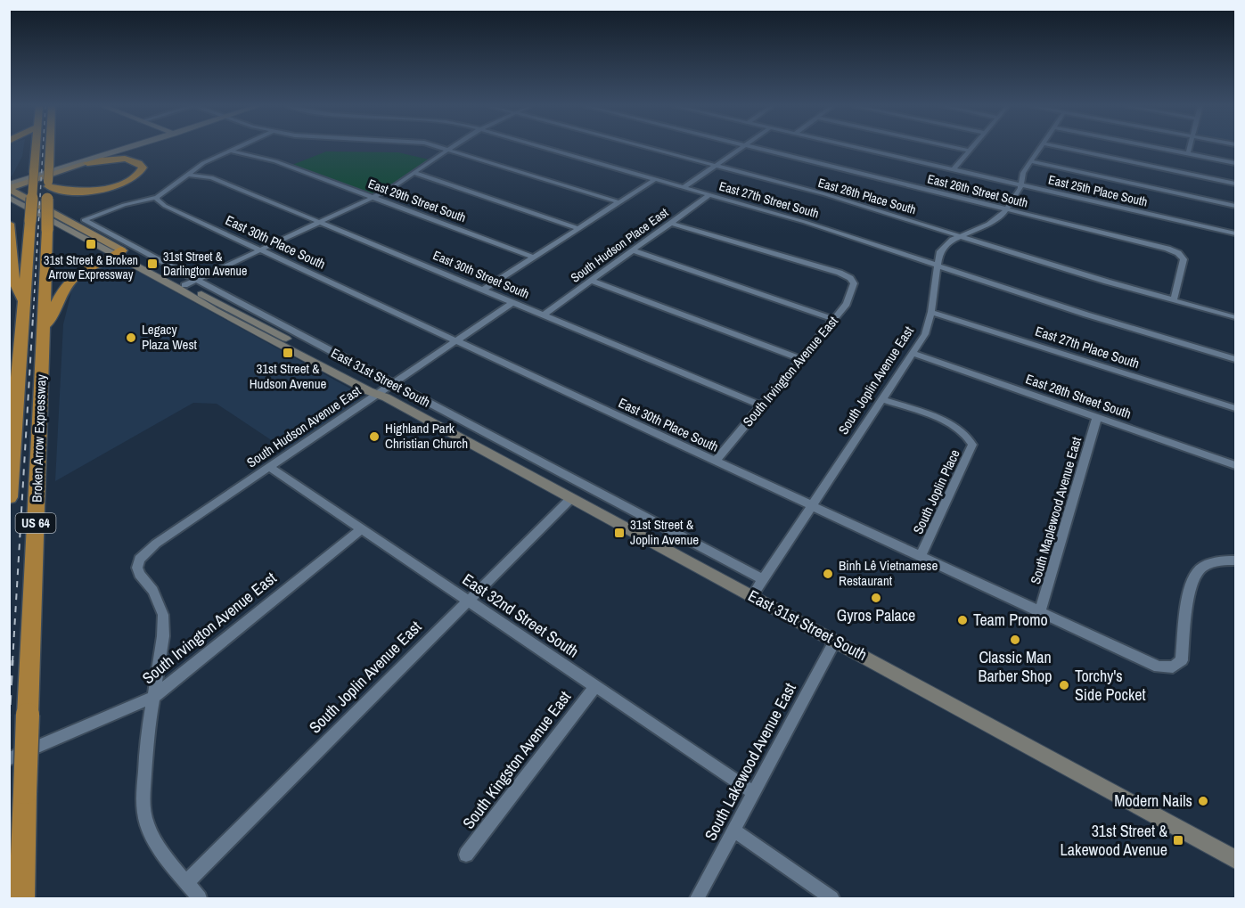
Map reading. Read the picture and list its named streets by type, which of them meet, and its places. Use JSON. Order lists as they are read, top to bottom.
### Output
{
  "streets": {
    "highway": ["Broken Arrow Expressway", "US 64"],
    "main road": ["East 31st Street South"],
    "street": [
      "East 26th Street South",
      "East 25th Place South",
      "East 26th Place South",
      "East 27th Street South",
      "East 29th Street South",
      "East 30th Place South",
      "South Hudson Place East",
      "East 30th Street South",
      "East 27th Place South",
      "South Irvington Avenue East",
      "South Joplin Avenue East",
      "East 28th Street South",
      "South Hudson Avenue East",
      "South Joplin Place",
      "South Maplewood Avenue East",
      "East 32nd Street South",
      "South Kingston Avenue East",
      "South Lakewood Avenue East"
    ]
  },
  "crossings": [
    ["East 26th Street South", "East 26th Place South"],
    ["East 26th Street South", "South Joplin Avenue East"],
    ["East 25th Place South", "South Joplin Avenue East"],
    ["East 26th Place South", "South Joplin Avenue East"],
    ["East 27th Street South", "South Hudson Place East"],
    ["East 27th Street South", "South Joplin Avenue East"],
    ["East 30th Place South", "South Irvington Avenue East"],
    ["East 30th Place South", "East 31st Street South"],
    ["East 30th Place South", "South Joplin Avenue East"],
    ["East 30th Place South", "South Hudson Avenue East"],
    ["East 30th Place South", "South Joplin Place"],
    ["East 30th Place South", "South Maplewood Avenue East"],
    ["South Hudson Place East", "East 30th Street South"],
    ["South Hudson Place East", "South Irvington Avenue East"],
    ["East 30th Street South", "South Irvington Avenue East"],
    ["East 30th Street South", "South Hudson Avenue East"],
    ["East 27th Place South", "South Joplin Avenue East"],
    ["South Irvington Avenue East", "South Hudson Avenue East"],
    ["South Irvington Avenue East", "East 32nd Street South"],
    ["East 31st Street South", "South Joplin Avenue East"],
    ["East 31st Street South", "South Hudson Avenue East"],
    ["East 31st Street South", "South Lakewood Avenue East"],
    ["South Joplin Avenue East", "East 28th Street South"],
    ["South Joplin Avenue East", "South Joplin Place"],
    ["South Joplin Avenue East", "East 32nd Street South"],
    ["East 28th Street South", "South Maplewood Avenue East"],
    ["South Hudson Avenue East", "East 32nd Street South"],
    ["East 32nd Street South", "South Kingston Avenue East"],
    ["East 32nd Street South", "South Lakewood Avenue East"]
  ],
  "places": {
    "transit": [
      "31st Street & Broken Arrow Expressway",
      "31st Street & Darlington Avenue",
      "31st Street & Hudson Avenue",
      "31st Street & Joplin Avenue",
      "31st Street & Lakewood Avenue"
    ],
    "other": [
      "Legacy Plaza West",
      "Highland Park Christian Church",
      "Binh Lê Vietnamese Restaurant",
      "Gyros Palace",
      "Team Promo",
      "Classic Man Barber Shop",
      "Torchy's Side Pocket",
      "Modern Nails"
    ]
  }
}
